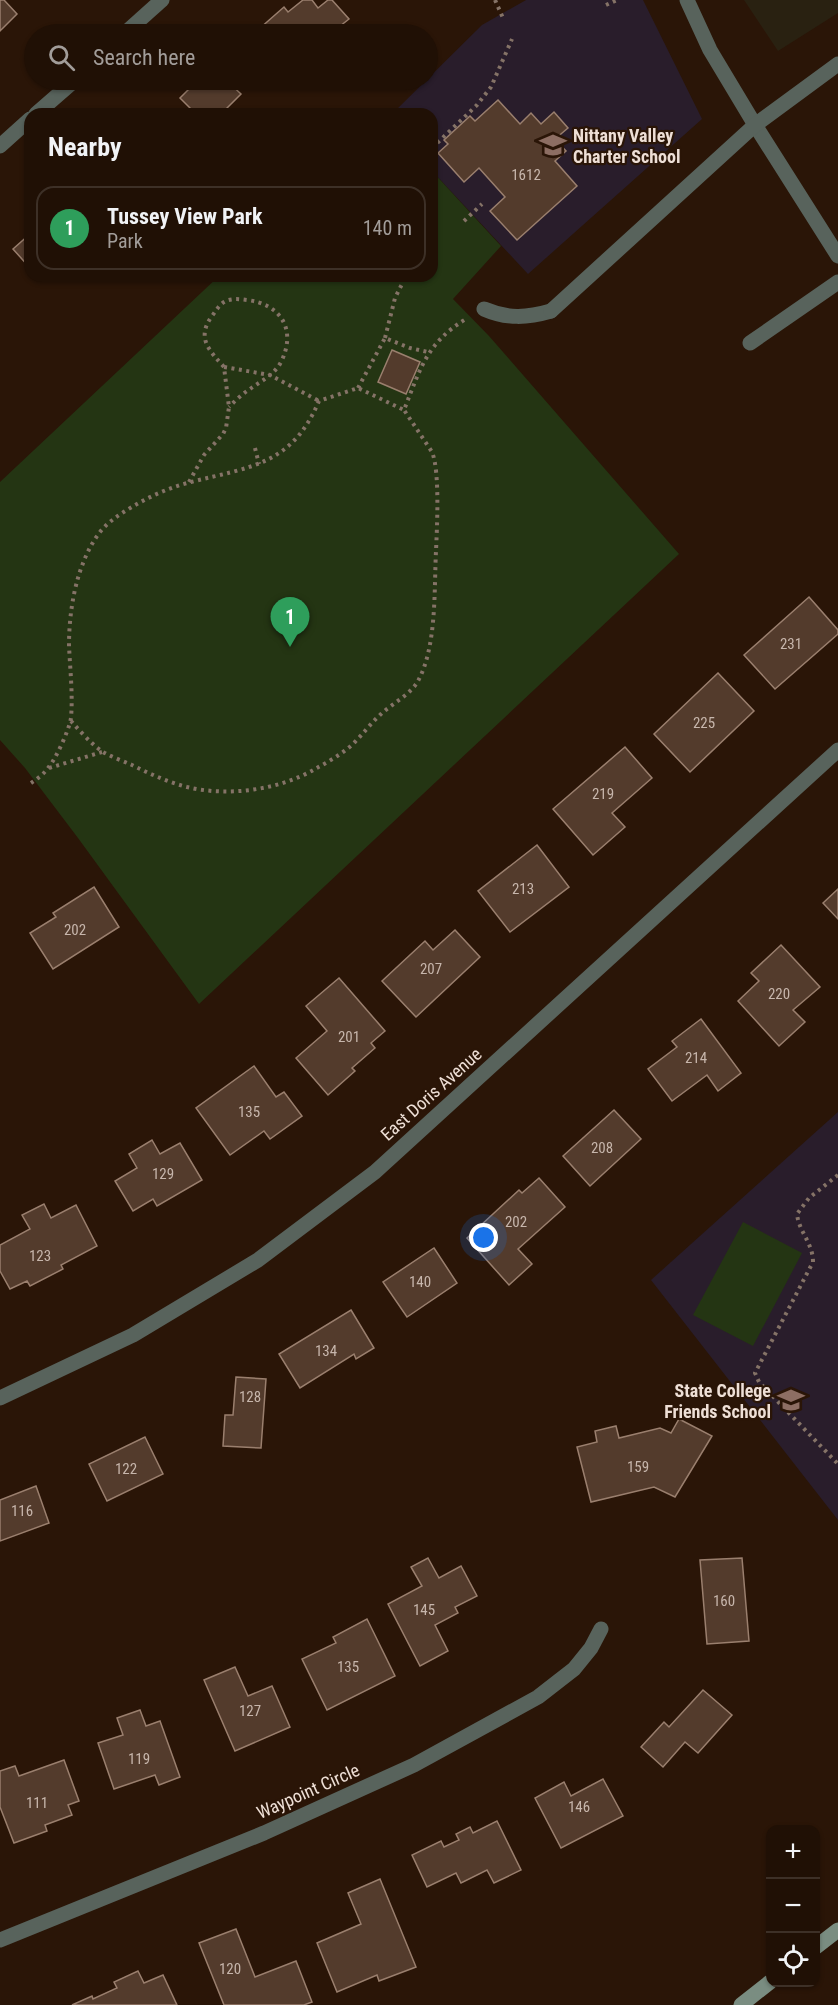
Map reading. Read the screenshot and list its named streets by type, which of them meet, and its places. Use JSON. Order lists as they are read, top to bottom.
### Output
{
  "streets": {
    "street": ["East Doris Avenue", "Waypoint Circle"]
  },
  "places": {
    "school or university": ["Nittany Valley Charter School", "State College Friends School"]
  },
  "house_numbers": [
    "1612",
    "231",
    "225",
    "219",
    "213",
    "202",
    "207",
    "220",
    "201",
    "214",
    "135",
    "208",
    "129",
    "202",
    "123",
    "140",
    "134",
    "128",
    "159",
    "122",
    "116",
    "160",
    "145",
    "135",
    "127",
    "119",
    "111",
    "146",
    "120"
  ],
  "page": {
    "search": "Search here",
    "heading": "Nearby",
    "list": [
      {
        "mark": "1",
        "name": "Tussey View Park",
        "note": "Park",
        "value": "140 m"
      }
    ],
    "pins": "1",
    "map_buttons": ["+", "−"]
  }
}
